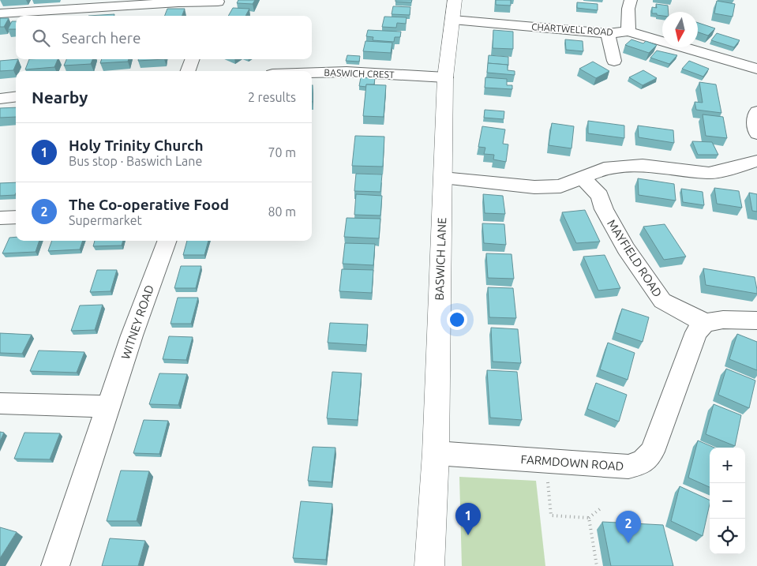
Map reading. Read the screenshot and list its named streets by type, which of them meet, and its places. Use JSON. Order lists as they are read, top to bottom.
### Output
{
  "streets": {
    "street": [
      "CHARTWELL ROAD",
      "BASWICH CREST",
      "MAYFIELD ROAD",
      "BASWICH LANE",
      "WITNEY ROAD",
      "FARMDOWN ROAD"
    ]
  },
  "crossings": [
    ["CHARTWELL ROAD", "BASWICH LANE"],
    ["BASWICH CREST", "BASWICH LANE"],
    ["MAYFIELD ROAD", "FARMDOWN ROAD"],
    ["BASWICH LANE", "FARMDOWN ROAD"]
  ],
  "north": "bottom",
  "page": {
    "search": "Search here",
    "heading": ["Nearby", "2 results"],
    "list": [
      {
        "mark": "1",
        "name": "Holy Trinity Church",
        "note": "Bus stop · Baswich Lane",
        "value": "70 m"
      },
      {
        "mark": "2",
        "name": "The Co-operative Food",
        "note": "Supermarket",
        "value": "80 m"
      }
    ],
    "map_buttons": ["+", "−"],
    "pins": ["1", "2"]
  }
}
